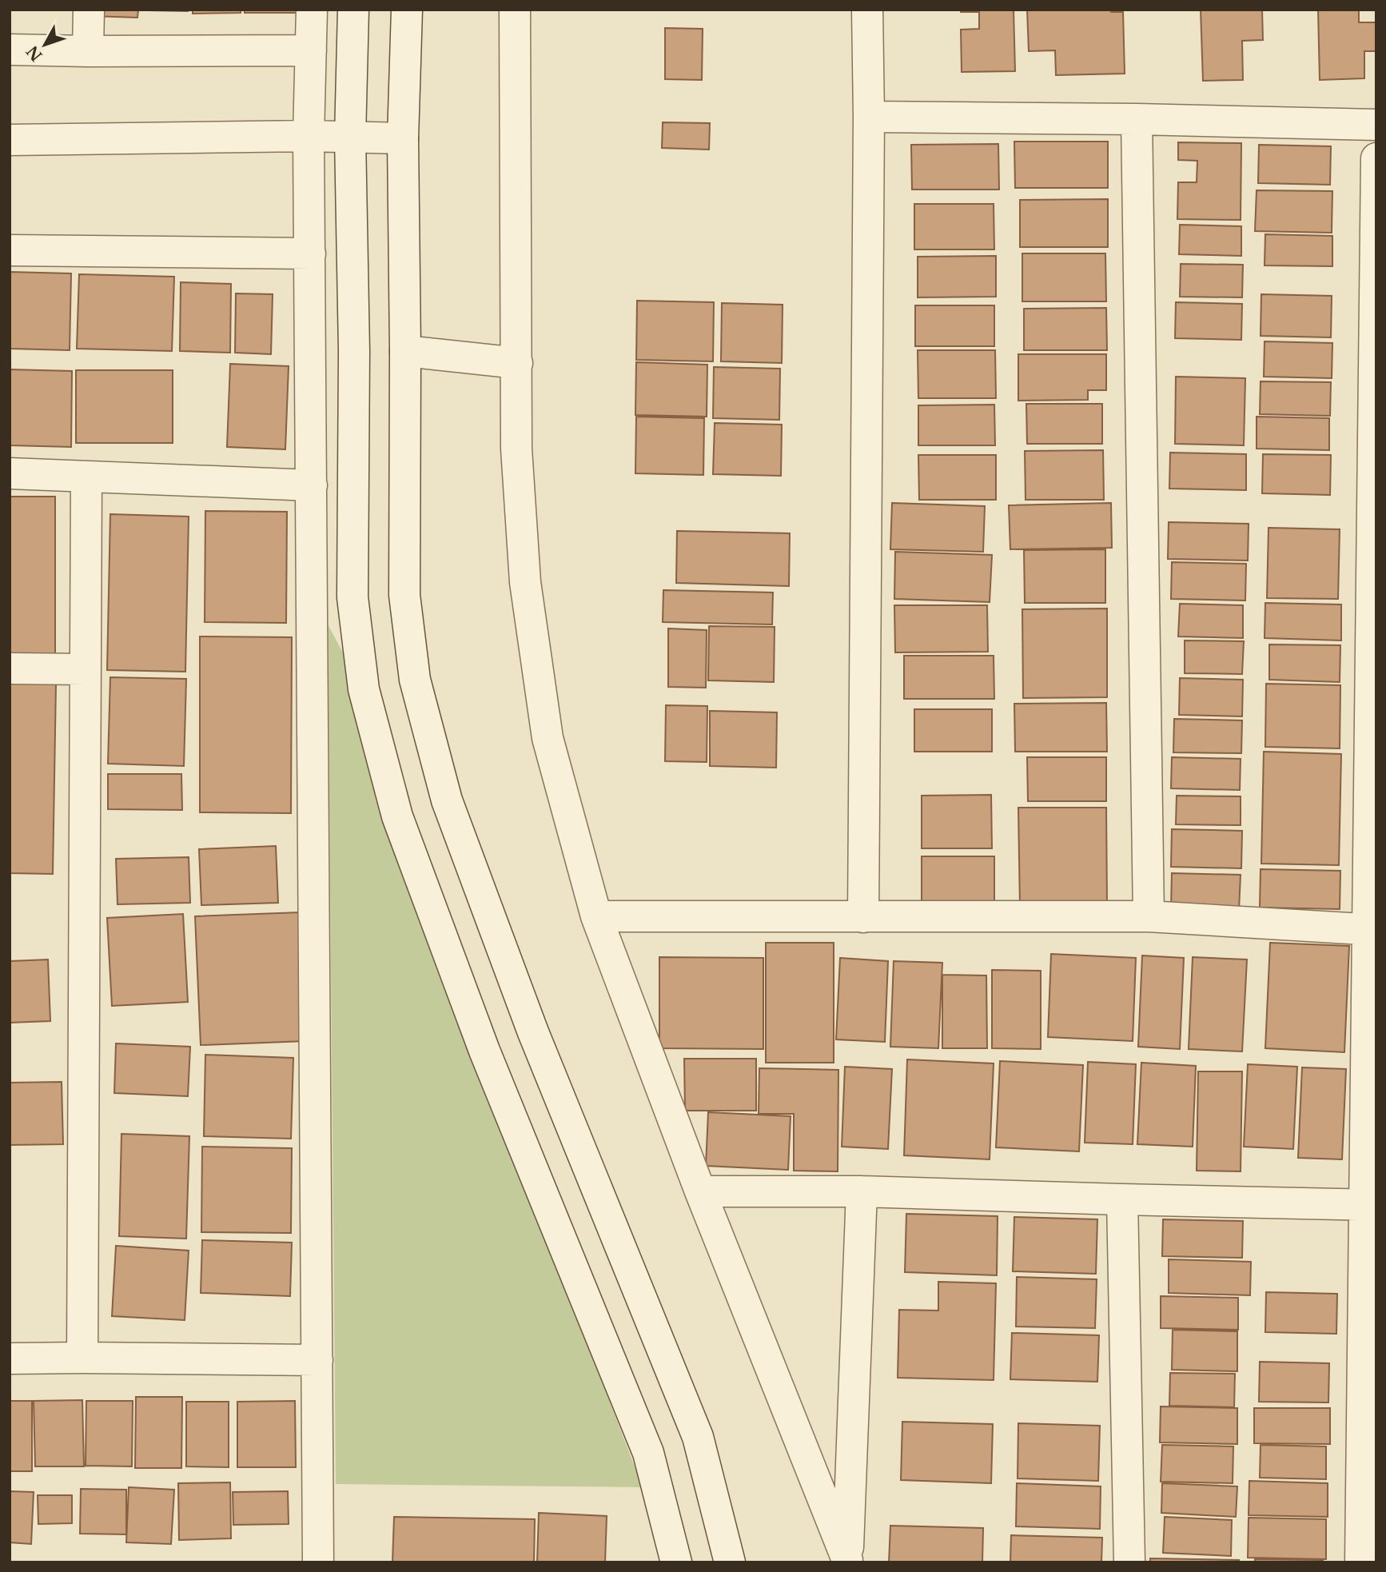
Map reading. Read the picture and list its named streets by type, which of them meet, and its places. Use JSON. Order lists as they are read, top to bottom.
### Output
{
  "north": "bottom left"
}
